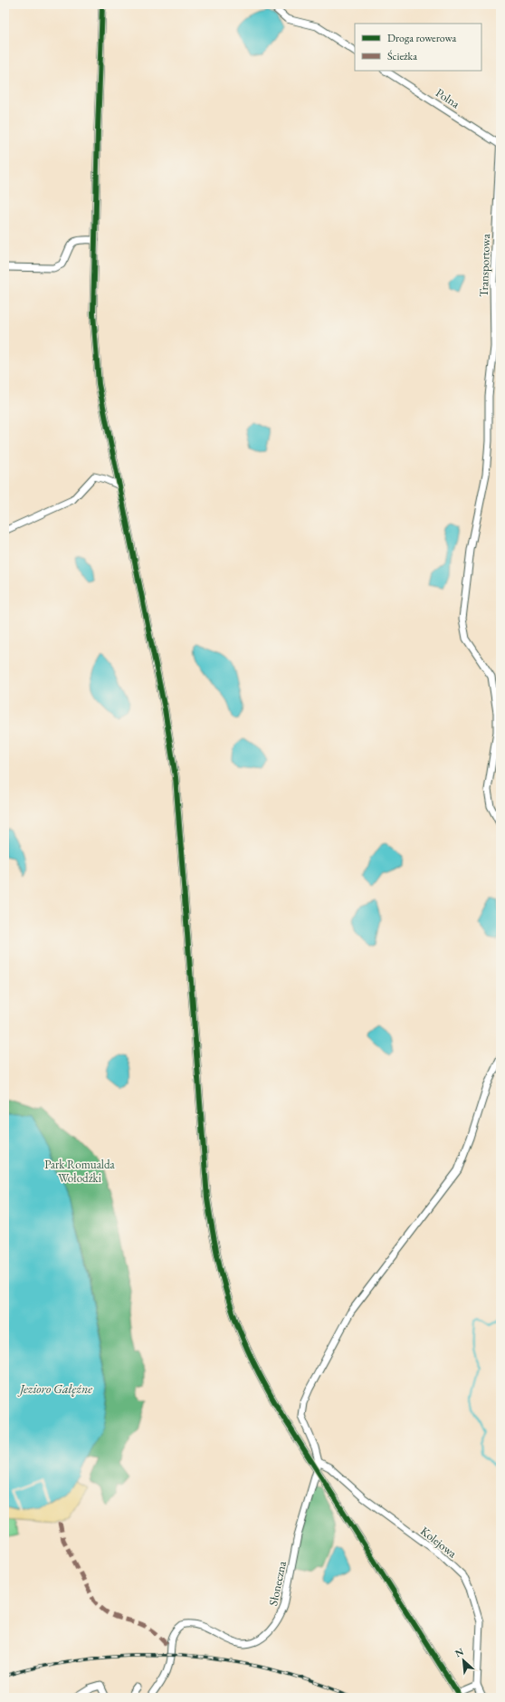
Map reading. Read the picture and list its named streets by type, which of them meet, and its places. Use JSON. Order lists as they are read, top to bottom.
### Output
{
  "streets": {
    "street": [
      "Polna",
      "Transportowa",
      "Kolejowa",
      "Słoneczna"
    ]
  },
  "crossings": [
    ["Polna", "Transportowa"]
  ],
  "water": ["Jezioro Gałęźne"],
  "parks": ["Park Romualda Wołodźki"],
  "legend": ["Droga rowerowa", "Ścieżka"],
  "north": "top left"
}
